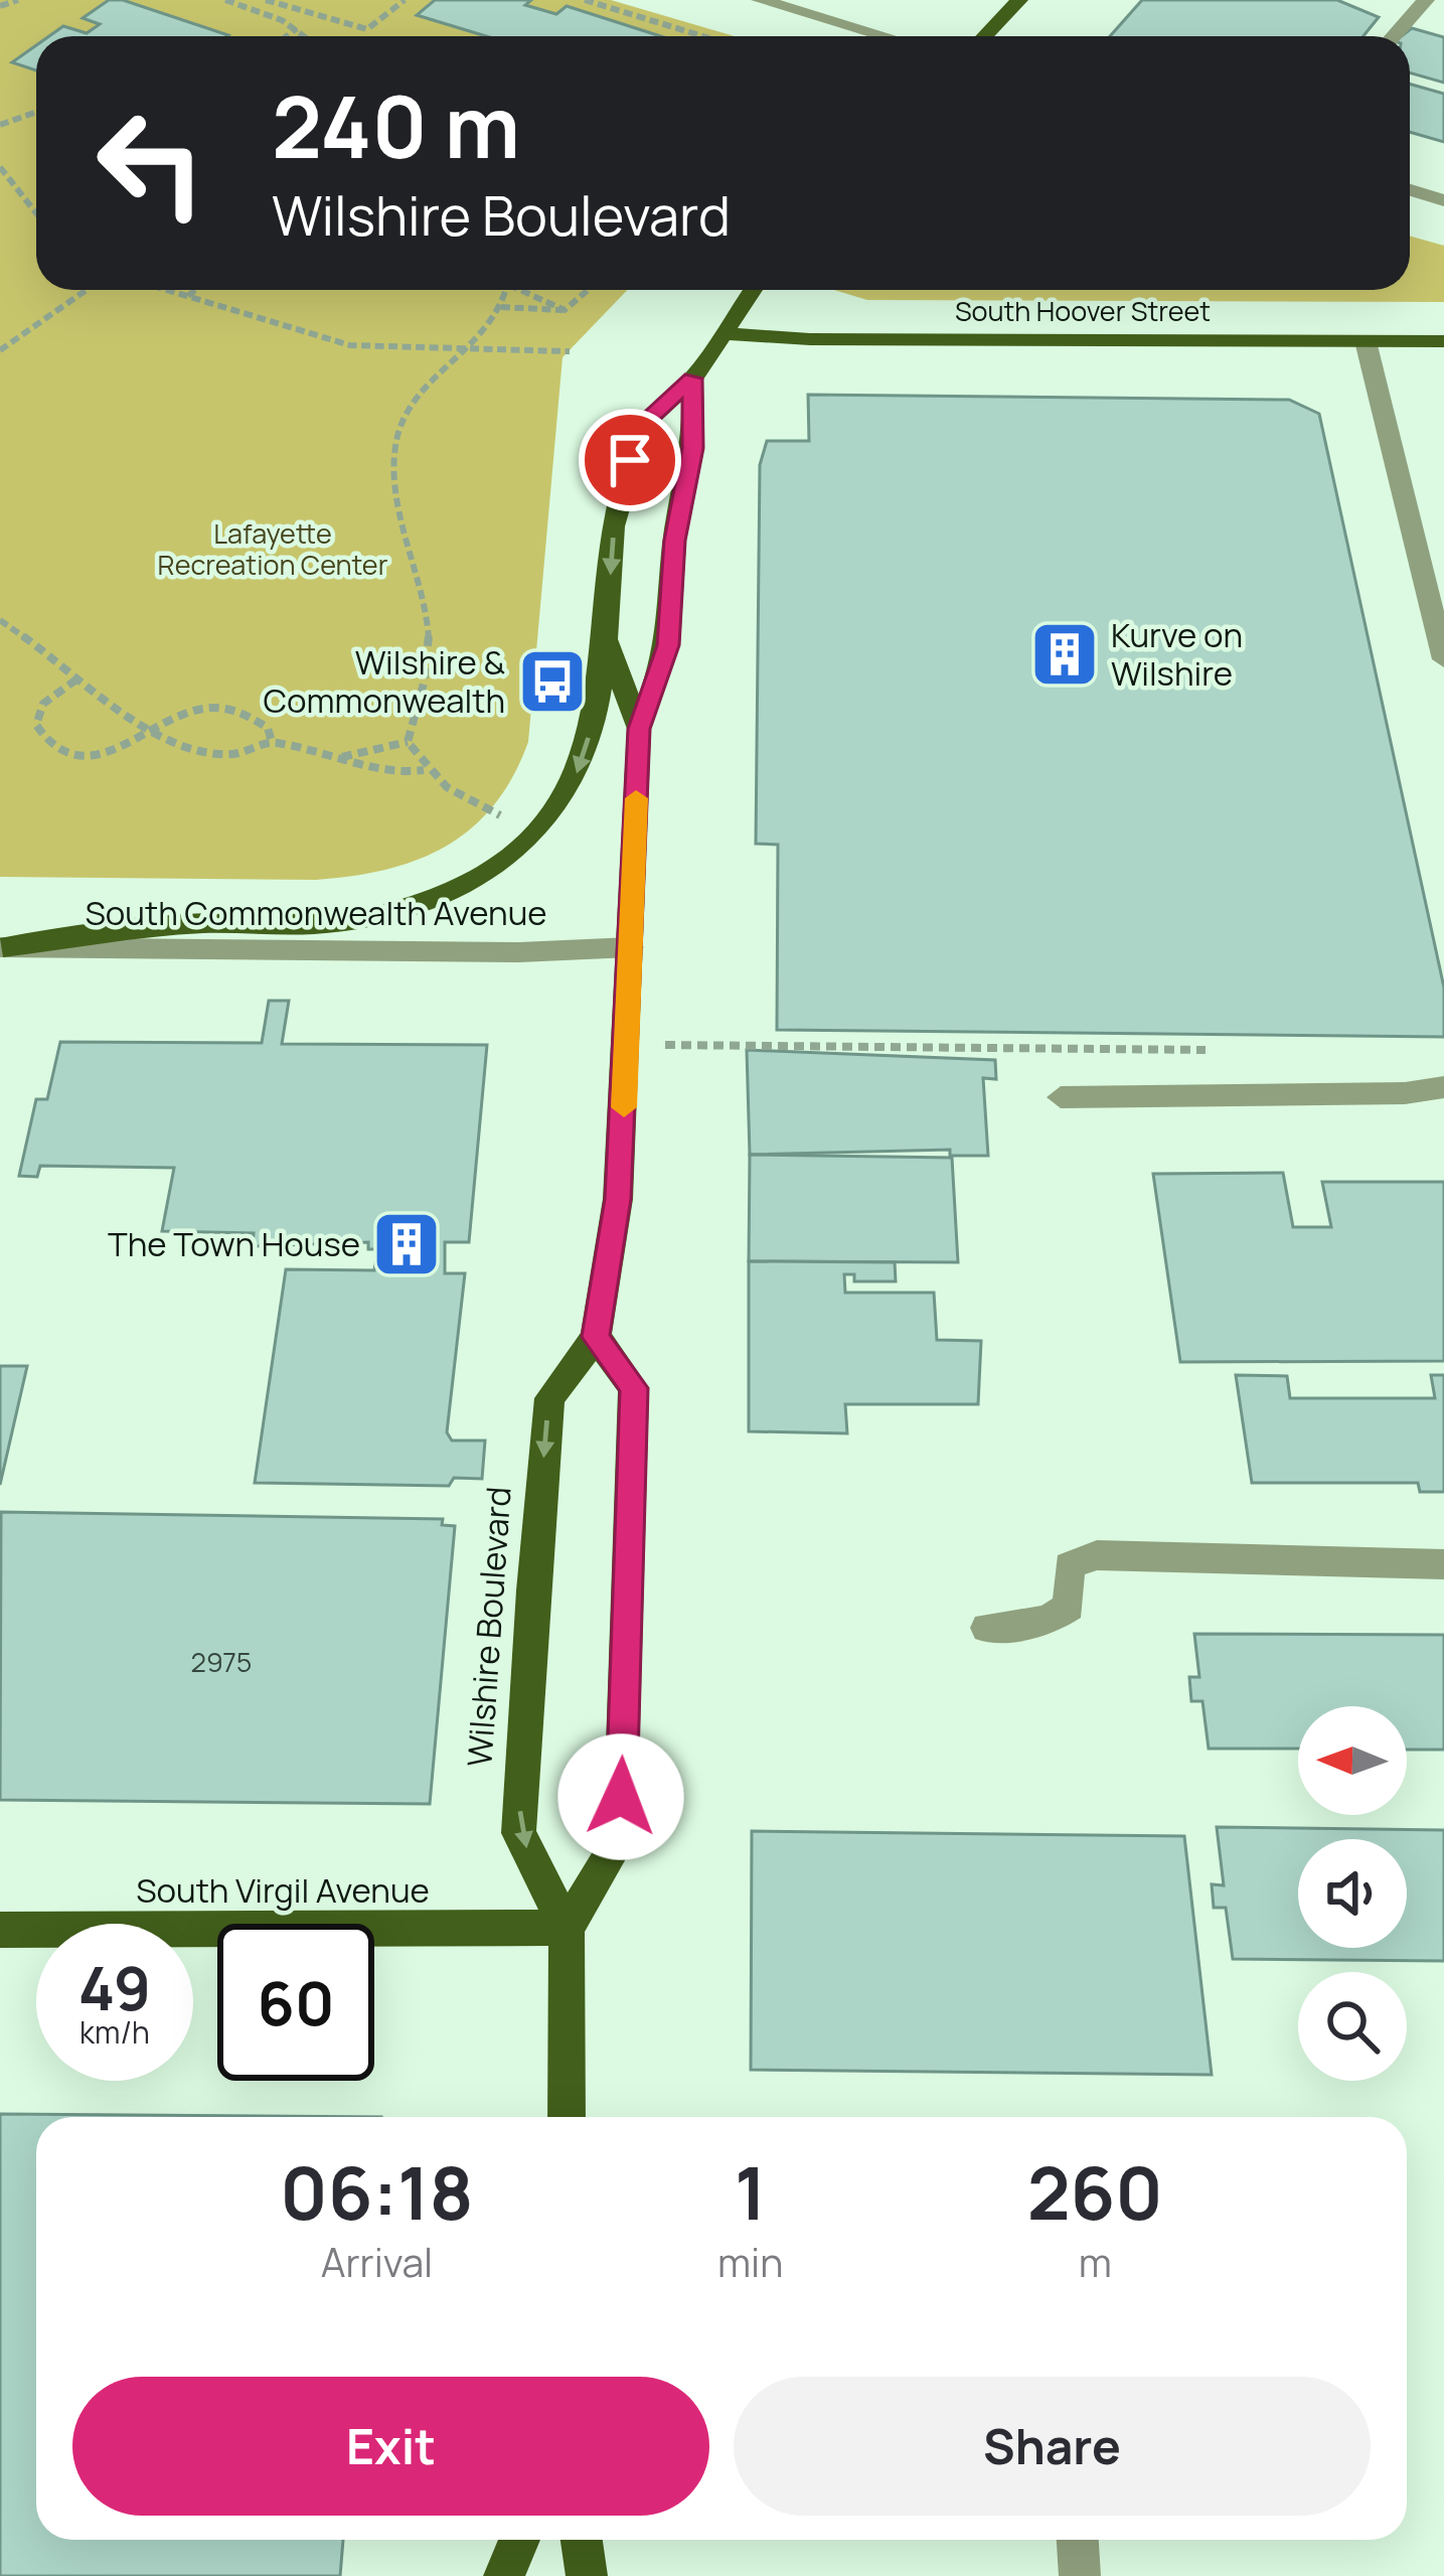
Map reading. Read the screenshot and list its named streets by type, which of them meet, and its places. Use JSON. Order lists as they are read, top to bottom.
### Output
{
  "streets": {
    "main road": ["South Hoover Street", "Wilshire Boulevard", "South Virgil Avenue"],
    "street": ["South Commonwealth Avenue"]
  },
  "crossings": [
    ["South Hoover Street", "Wilshire Boulevard"],
    ["South Commonwealth Avenue", "Wilshire Boulevard"],
    ["Wilshire Boulevard", "South Virgil Avenue"]
  ],
  "parks": ["Lafayette Recreation Center"],
  "places": {
    "building": ["Kurve on Wilshire", "The Town House"],
    "bus stop": ["Wilshire & Commonwealth"]
  },
  "house_numbers": ["2975"],
  "north": "left",
  "page": {
    "turn": ["240 m", "Wilshire Boulevard"],
    "speed": "49 km/h",
    "limit": "60",
    "eta": [
      "06:18",
      "Arrival",
      "1",
      "min",
      "260",
      "m"
    ],
    "buttons": ["Exit", "Share"]
  }
}
